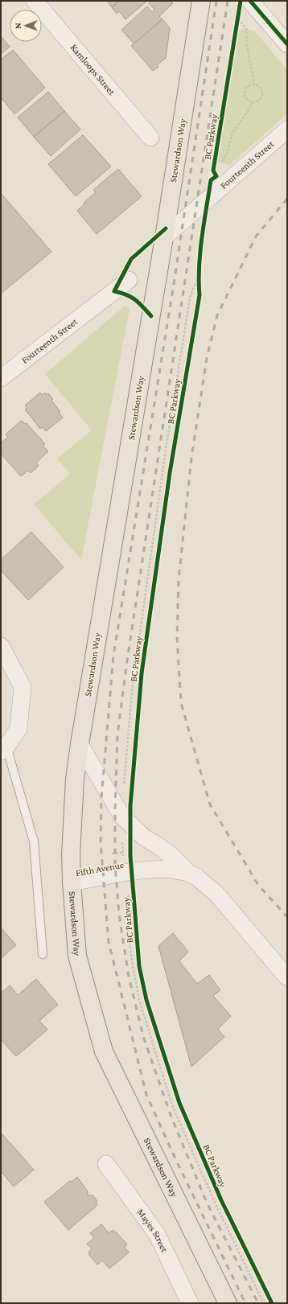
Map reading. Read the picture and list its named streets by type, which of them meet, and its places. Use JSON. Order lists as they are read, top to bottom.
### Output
{
  "streets": {
    "main road": ["Stewardson Way"],
    "street": [
      "Kamloops Street",
      "Fourteenth Street",
      "Fifth Avenue",
      "Mayes Street"
    ],
    "cycle path": ["BC Parkway"]
  },
  "crossings": [
    ["BC Parkway", "Fifth Avenue"],
    ["Stewardson Way", "Fourteenth Street"],
    ["Stewardson Way", "Fifth Avenue"]
  ],
  "north": "left"
}
